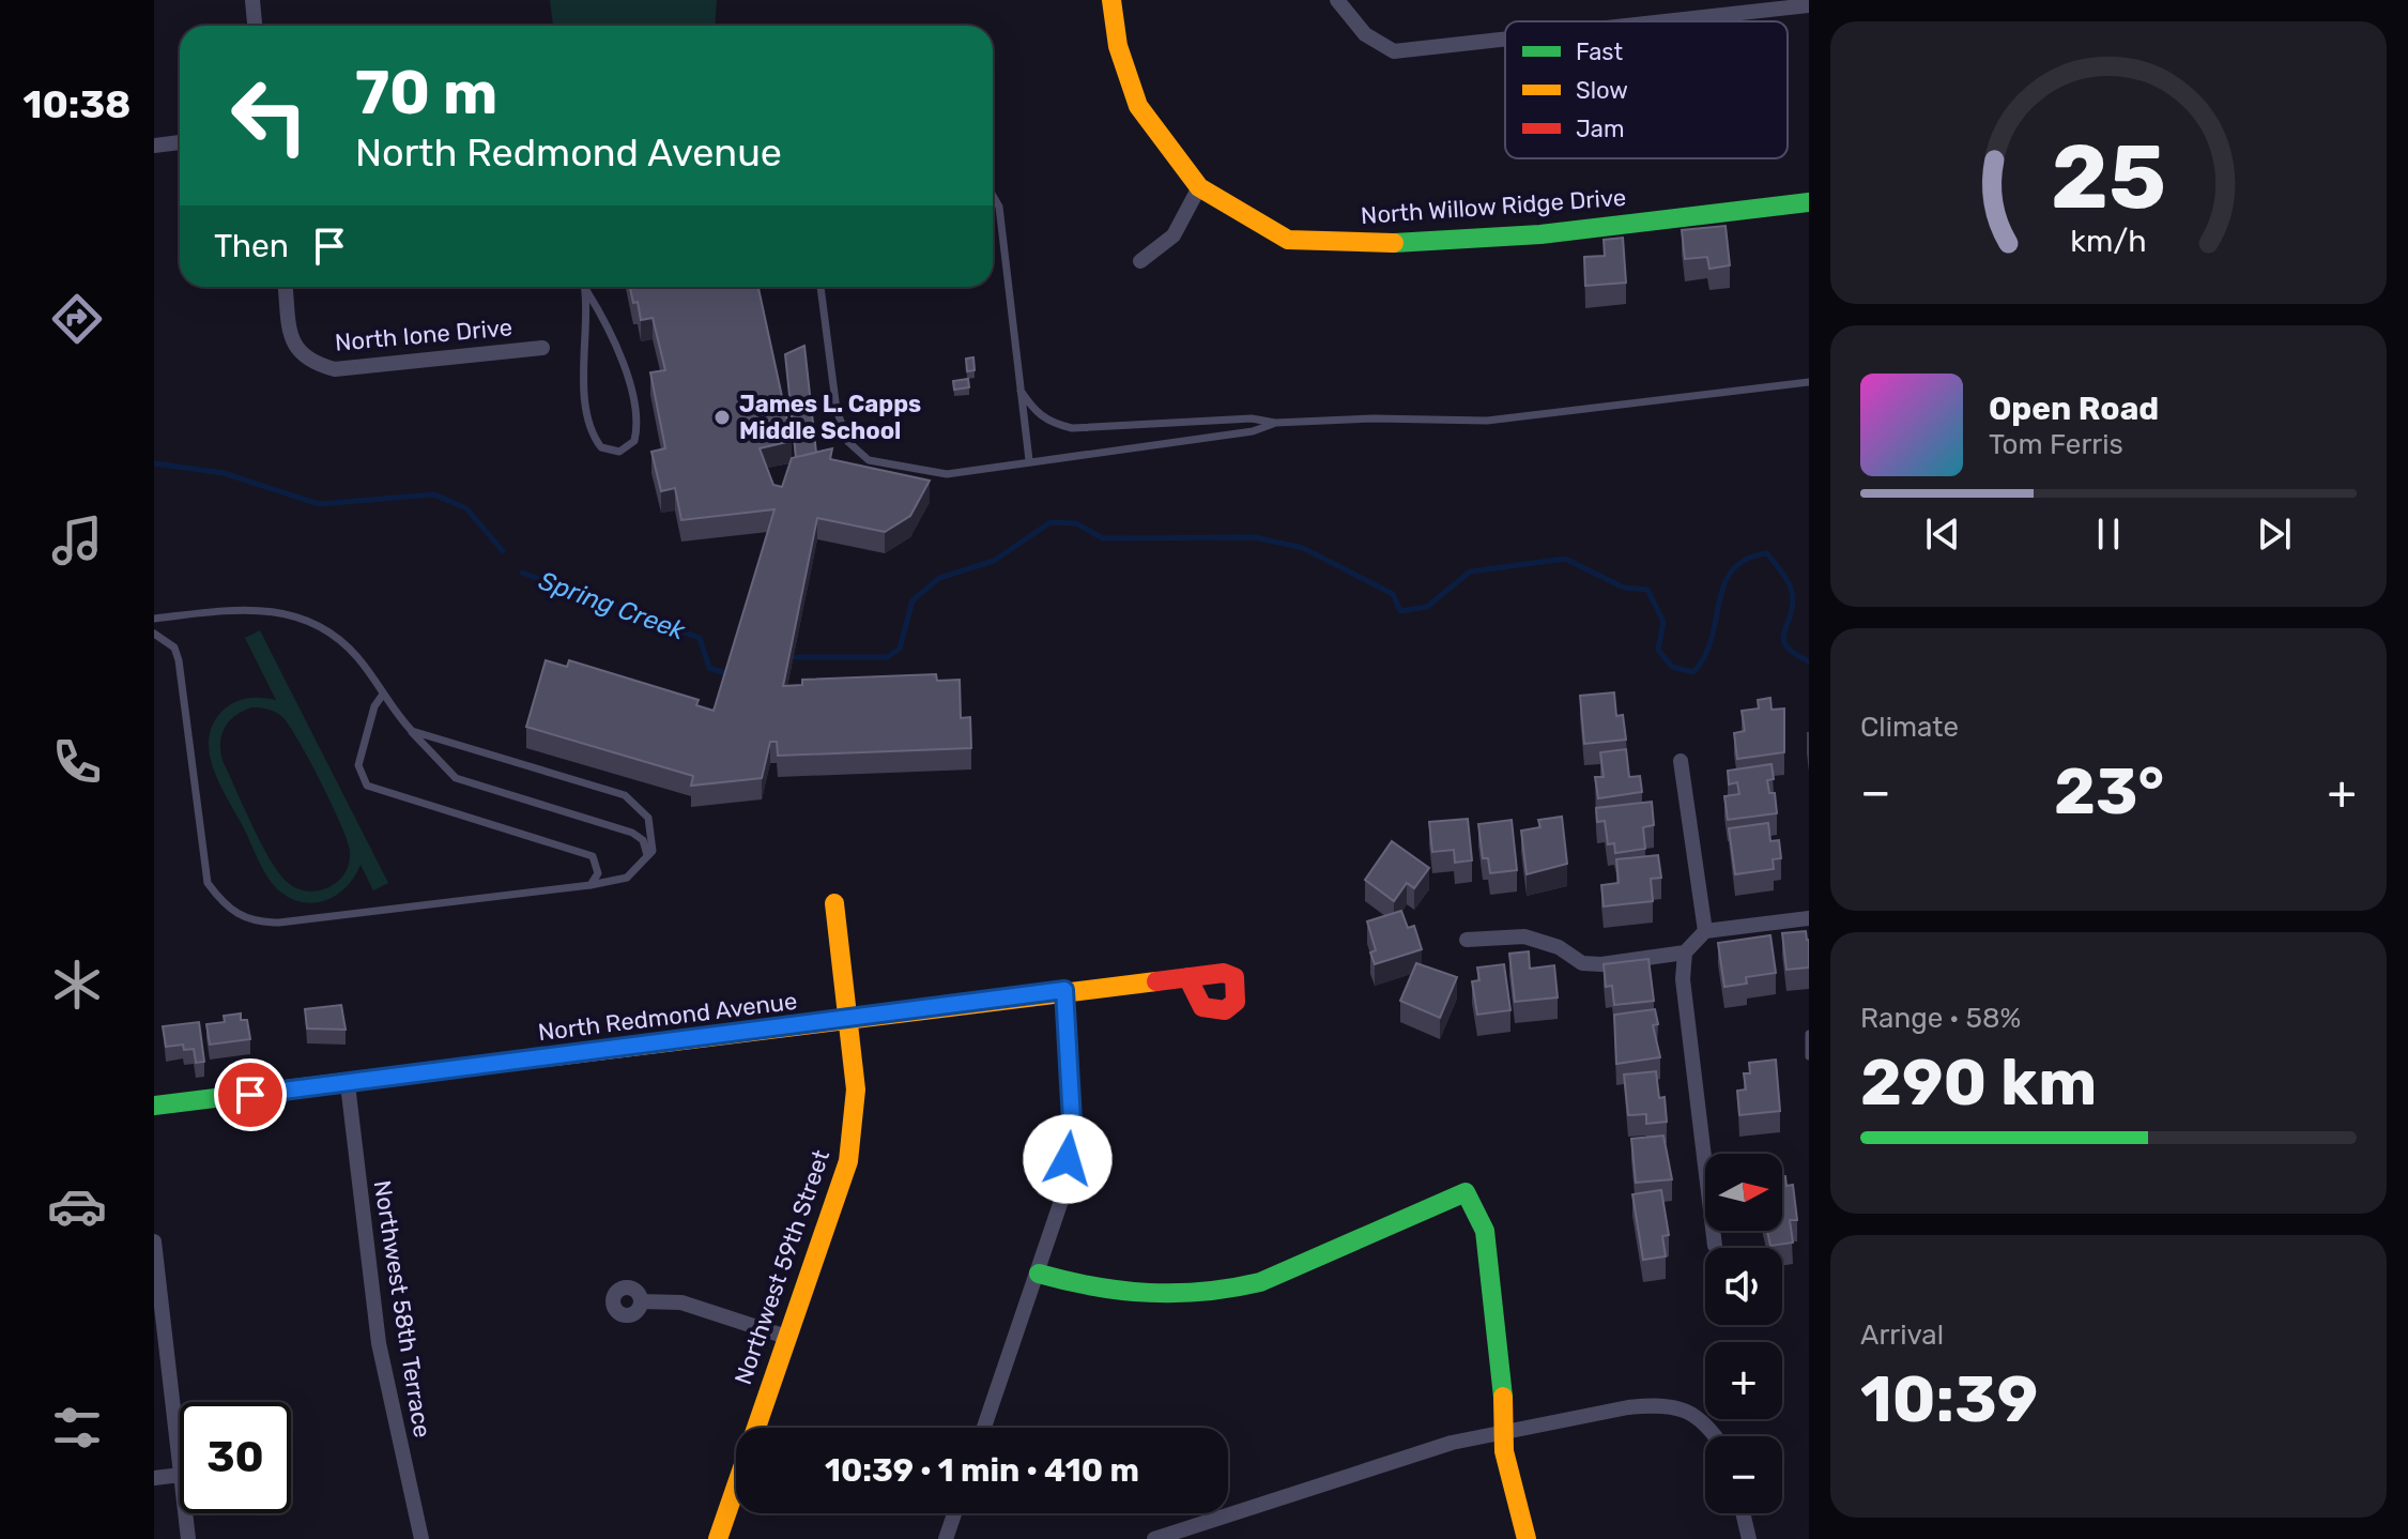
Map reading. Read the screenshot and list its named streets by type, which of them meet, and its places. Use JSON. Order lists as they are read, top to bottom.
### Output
{
  "streets": {
    "street": [
      "North Willow Ridge Drive",
      "North Ione Drive",
      "North Redmond Avenue",
      "Northwest 59th Street",
      "Northwest 58th Terrace"
    ]
  },
  "crossings": [
    ["North Redmond Avenue", "Northwest 59th Street"],
    ["North Redmond Avenue", "Northwest 58th Terrace"]
  ],
  "water": ["Spring Creek"],
  "places": ["James L. Capps Middle School"],
  "legend": ["Fast", "Slow", "Jam"],
  "north": "right",
  "page": {
    "tabs": "10:38",
    "turn": ["70 m", "North Redmond Avenue"],
    "then": "Then",
    "song": ["Open Road", "Tom Ferris"],
    "tile": [
      "Climate",
      ["Range · 58%", "290 km"],
      ["Arrival", "10:39"]
    ],
    "heat": ["−", "23°", "+"],
    "map_buttons": ["+", "−"],
    "limit": "30",
    "trip": "10:39 · 1 min · 410 m",
    "gauge": ["25", "km/h"]
  }
}
